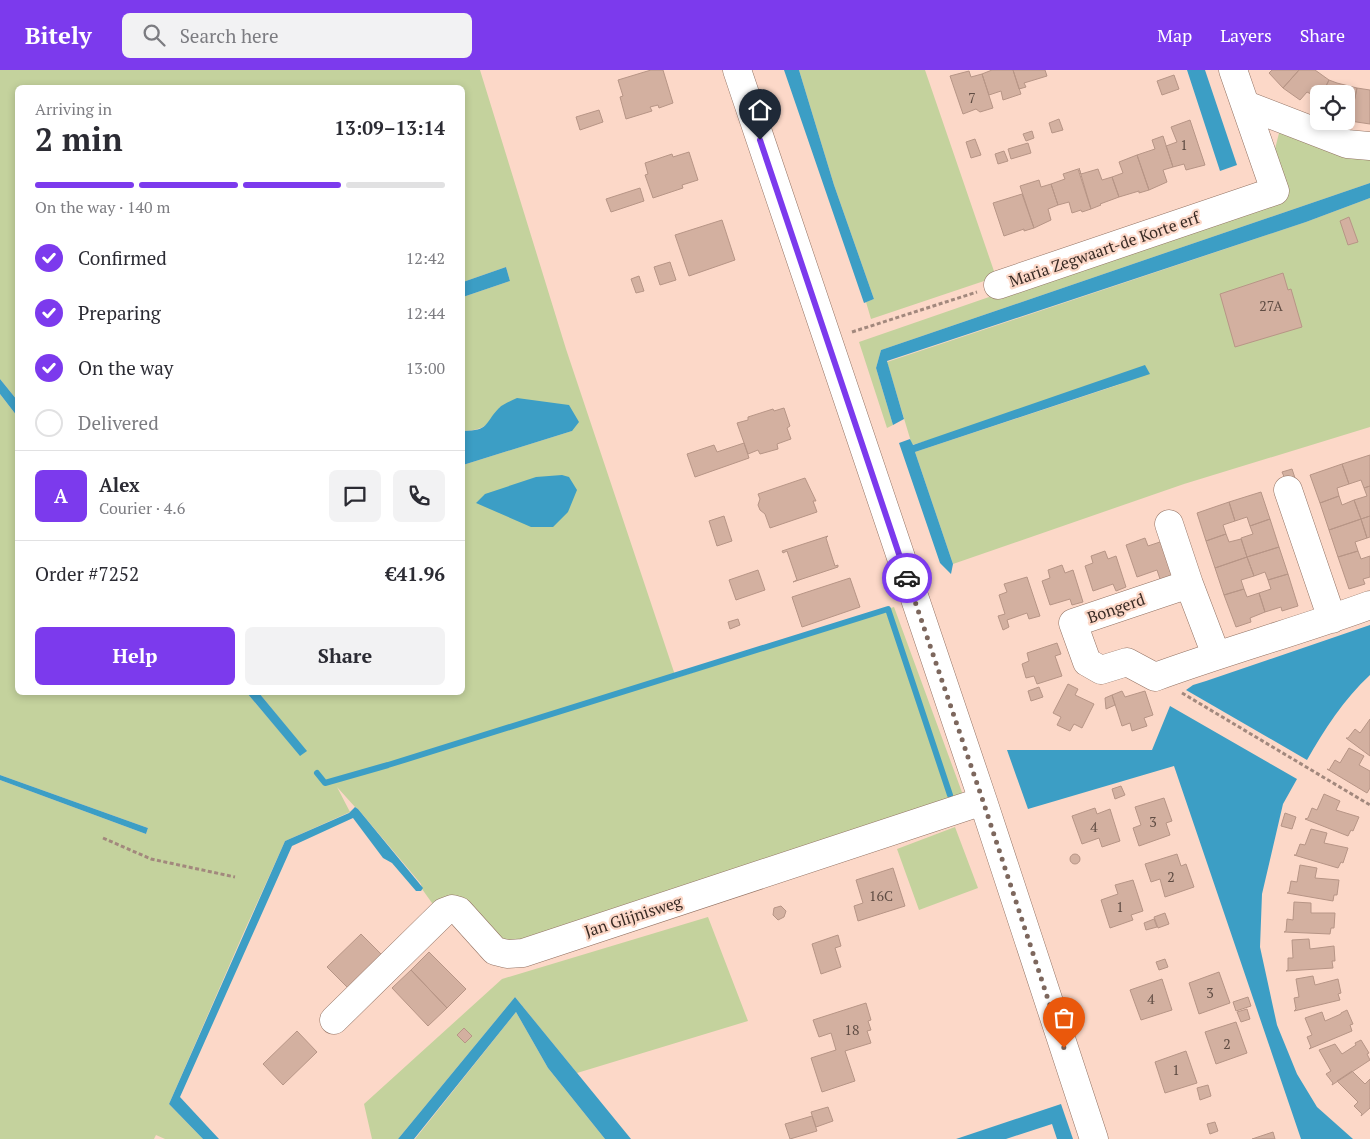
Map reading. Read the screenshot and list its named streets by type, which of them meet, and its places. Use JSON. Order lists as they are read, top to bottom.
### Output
{
  "streets": {
    "street": ["Maria Zegwaart-de Korte erf", "Bongerd", "Jan Glijnisweg"]
  },
  "house_numbers": [
    "7",
    "1",
    "27A",
    "3",
    "4",
    "2",
    "16C",
    "1",
    "3",
    "4",
    "18",
    "2",
    "1"
  ],
  "page": {
    "header": "Bitely",
    "search": "Search here",
    "nav": ["Map", "Layers", "Share"],
    "heading": ["2 min", "Arriving in", "13:09–13:14"],
    "panel": [
      "Alex",
      "Courier · 4.6",
      "Order #7252",
      "€41.96"
    ],
    "bar": "On the way · 140 m",
    "list": [
      ["Confirmed", "12:42"],
      ["Preparing", "12:44"],
      ["On the way", "13:00"],
      "Delivered"
    ],
    "round": "A",
    "buttons": ["Help", "Share"]
  }
}
